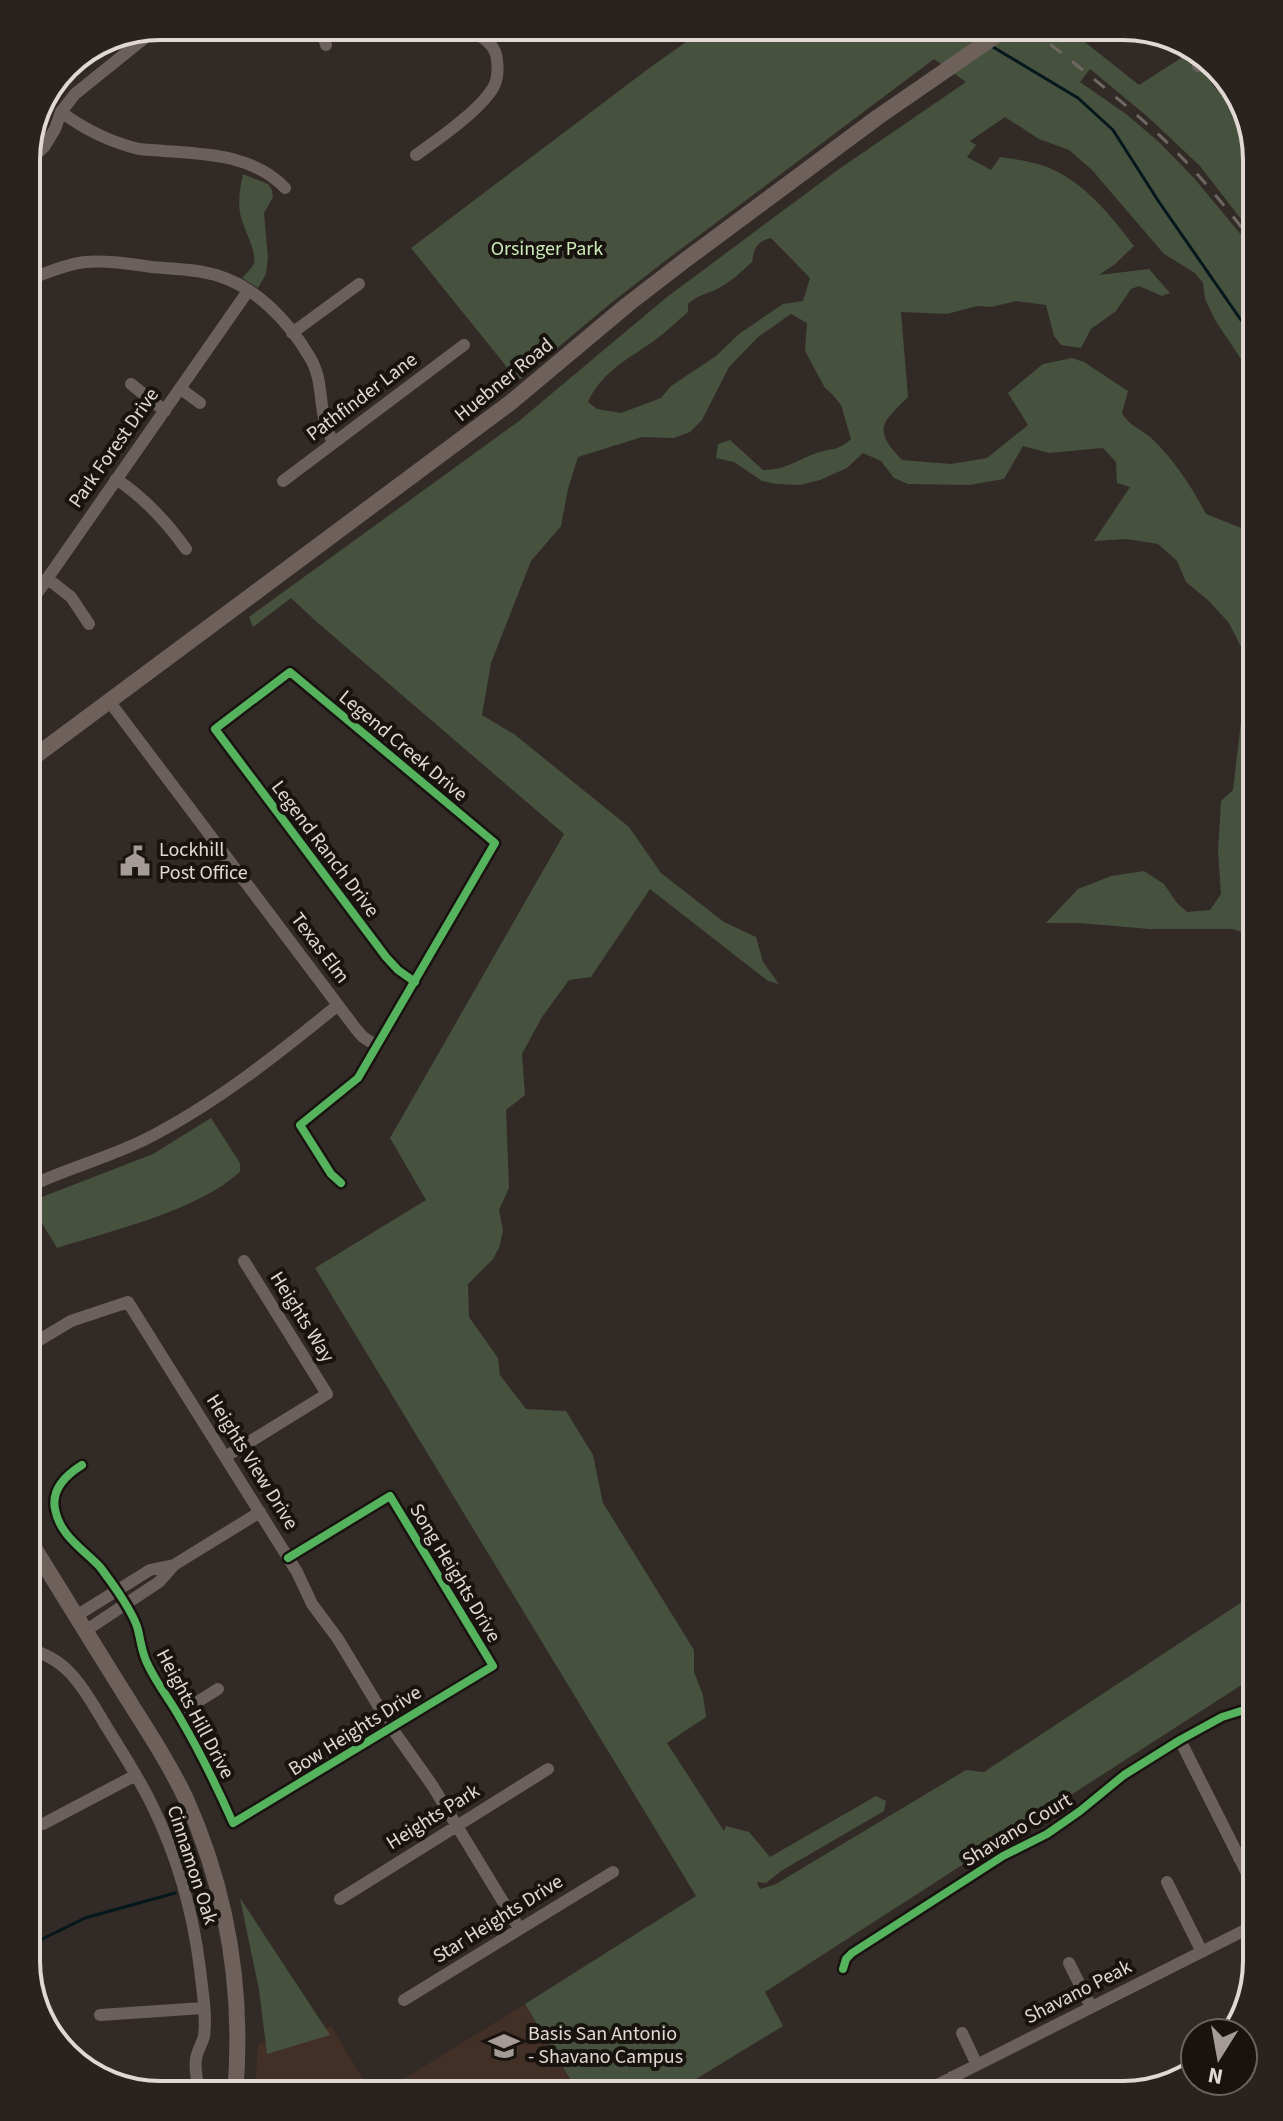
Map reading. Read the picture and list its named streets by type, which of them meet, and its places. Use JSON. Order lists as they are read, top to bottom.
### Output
{
  "streets": {
    "main road": ["Huebner Road"],
    "street": [
      "Pathfinder Lane",
      "Park Forest Drive",
      "Legend Creek Drive",
      "Legend Ranch Drive",
      "Texas Elm",
      "Heights Way",
      "Heights View Drive",
      "Song Heights Drive",
      "Heights Hill Drive",
      "Bow Heights Drive",
      "Heights Park",
      "Shavano Court",
      "Cinnamon Oak",
      "Star Heights Drive",
      "Shavano Peak"
    ]
  },
  "crossings": [
    ["Huebner Road", "Texas Elm"],
    ["Legend Creek Drive", "Legend Ranch Drive"],
    ["Heights Way", "Heights View Drive"],
    ["Heights View Drive", "Song Heights Drive"],
    ["Heights View Drive", "Bow Heights Drive"],
    ["Heights View Drive", "Heights Park"],
    ["Heights View Drive", "Star Heights Drive"],
    ["Song Heights Drive", "Bow Heights Drive"],
    ["Heights Hill Drive", "Bow Heights Drive"]
  ],
  "parks": ["Orsinger Park"],
  "places": {
    "public building": ["Lockhill Post Office"],
    "school or university": ["Basis San Antonio - Shavano Campus"]
  },
  "north": "bottom"
}
